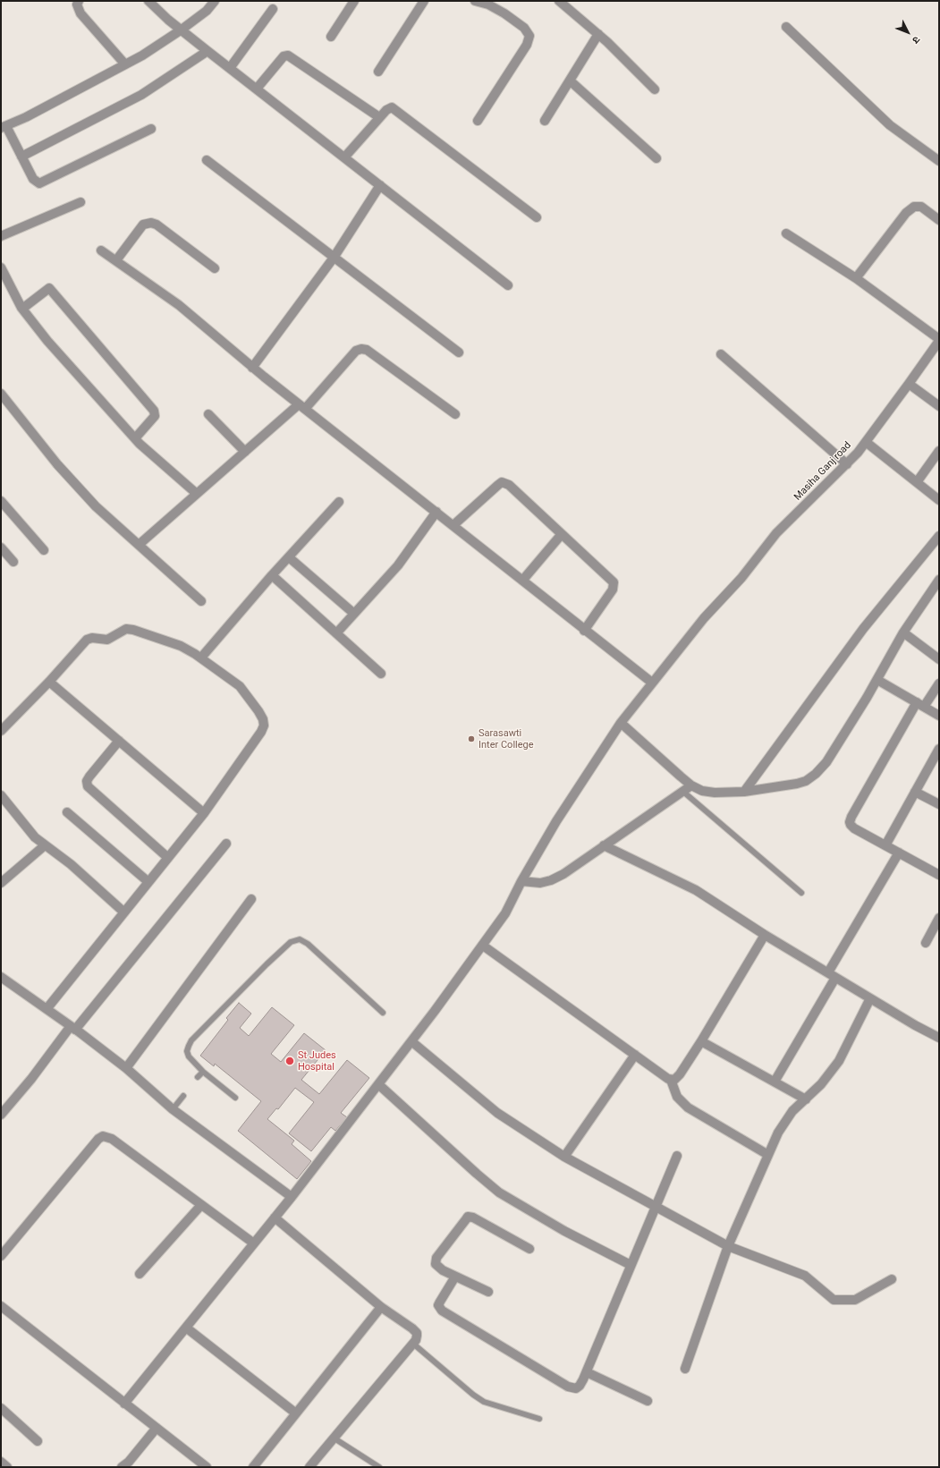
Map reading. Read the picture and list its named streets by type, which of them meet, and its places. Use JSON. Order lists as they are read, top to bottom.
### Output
{
  "streets": {
    "street": ["Masiha Ganj road"]
  },
  "places": ["Sarasawti Inter College", "St Judes Hospital"],
  "north": "bottom right"
}
